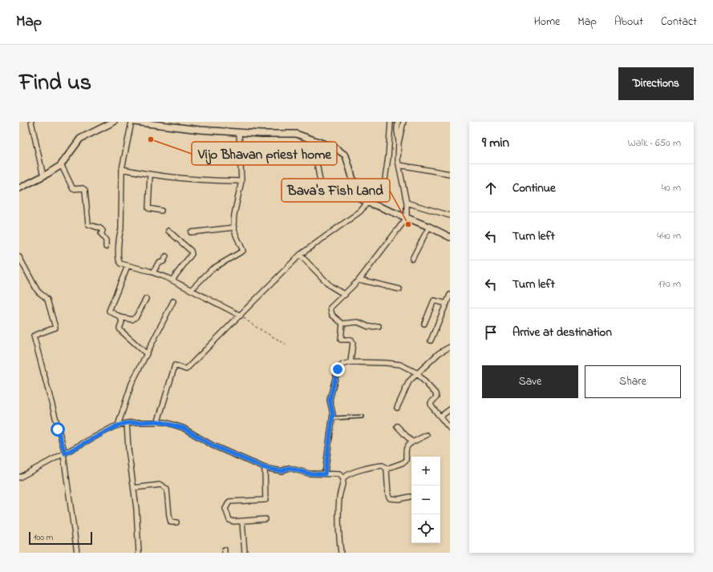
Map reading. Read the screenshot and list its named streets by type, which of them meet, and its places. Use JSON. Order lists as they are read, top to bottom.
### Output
{
  "places": ["Vijo Bhavan priest home", "Bava's Fish Land"],
  "scale_bar": "100 m",
  "page": {
    "header": "Map",
    "nav": [
      "Home",
      "Map",
      "About",
      "Contact"
    ],
    "title": "Find us",
    "buttons": [
      "Directions",
      ["Save", "Share"]
    ],
    "heading": ["9 min", "Walk · 650 m"],
    "list": [
      ["Continue", "40 m"],
      ["Turn left", "440 m"],
      ["Turn left", "170 m"],
      "Arrive at destination"
    ],
    "map_buttons": ["+", "−"],
    "scale": "100 m"
  }
}
